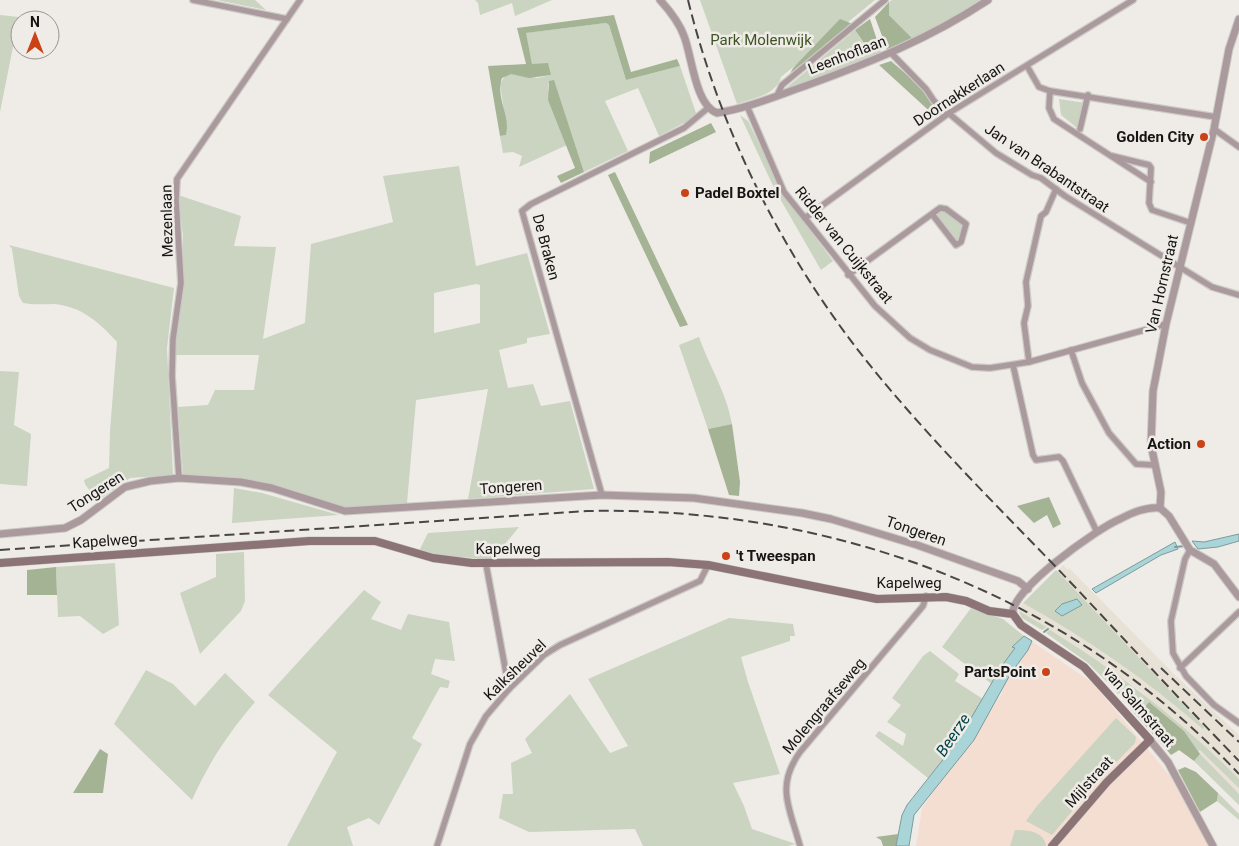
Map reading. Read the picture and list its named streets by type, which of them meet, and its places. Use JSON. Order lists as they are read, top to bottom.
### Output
{
  "streets": {
    "main road": ["Kapelweg", "van Salmstraat", "Mijlstraat"],
    "street": [
      "Leenhoflaan",
      "Doornakkerlaan",
      "Jan van Brabantstraat",
      "Mezenlaan",
      "Ridder van Cuijkstraat",
      "De Braken",
      "Van Hornstraat",
      "Tongeren",
      "Kalksheuvel",
      "Molengraafseweg"
    ]
  },
  "crossings": [
    ["Leenhoflaan", "Jan van Brabantstraat"],
    ["Leenhoflaan", "Ridder van Cuijkstraat"],
    ["Leenhoflaan", "De Braken"],
    ["Doornakkerlaan", "Jan van Brabantstraat"],
    ["Doornakkerlaan", "Ridder van Cuijkstraat"],
    ["Jan van Brabantstraat", "Van Hornstraat"],
    ["Mezenlaan", "Tongeren"],
    ["Ridder van Cuijkstraat", "Van Hornstraat"],
    ["De Braken", "Tongeren"],
    ["Kapelweg", "Kalksheuvel"],
    ["Kapelweg", "Molengraafseweg"],
    ["Kapelweg", "van Salmstraat"],
    ["van Salmstraat", "Mijlstraat"]
  ],
  "water": ["Beerze"],
  "parks": ["Park Molenwijk"],
  "places": [
    "Golden City",
    "Padel Boxtel",
    "Action",
    "'t Tweespan",
    "PartsPoint"
  ],
  "north": "top"
}
